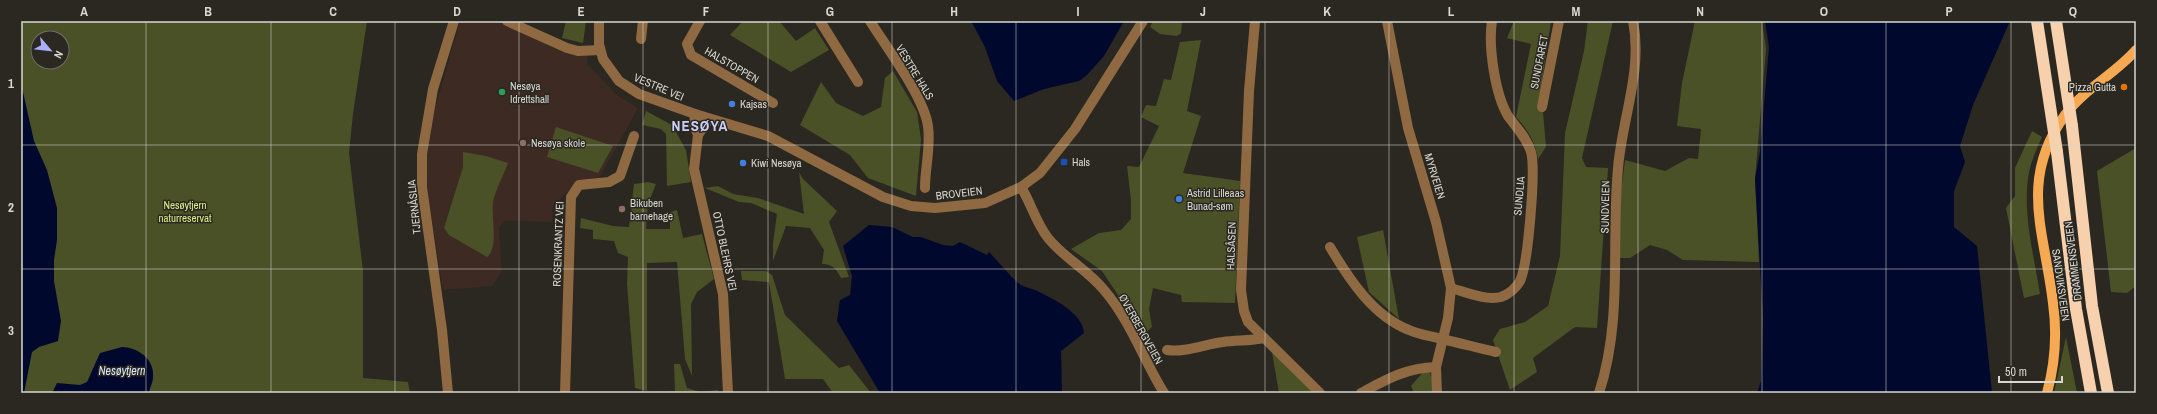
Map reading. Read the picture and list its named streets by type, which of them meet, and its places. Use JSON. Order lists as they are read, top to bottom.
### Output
{
  "streets": {
    "highway": ["DRAMMENSVEIEN"],
    "main road": ["SANDVIKSVEIEN"],
    "street": [
      "SUNDFARET",
      "HALSTOPPEN",
      "VESTRE HALS",
      "VESTRE VEI",
      "MYRVEIEN",
      "BROVEIEN",
      "SUNDLIA",
      "TJERNÅSLIA",
      "SUNDVEIEN",
      "ROSENKRANTZ VEI",
      "HALSÅSEN",
      "OTTO BLEHRS VEI",
      "ØVERBERGVEIEN"
    ]
  },
  "crossings": [
    ["VESTRE VEI", "BROVEIEN"],
    ["VESTRE VEI", "OTTO BLEHRS VEI"],
    ["MYRVEIEN", "SUNDLIA"],
    ["BROVEIEN", "OTTO BLEHRS VEI"],
    ["BROVEIEN", "ØVERBERGVEIEN"]
  ],
  "districts": ["NESØYA"],
  "water": ["Nesøytjern"],
  "parks": ["Nesøytjern naturreservat"],
  "places": {
    "other": [
      "Pizza Gutta",
      "Nesøya Idrettshall",
      "Kajsas",
      "Nesøya skole",
      "Kiwi Nesøya",
      "Astrid Lilleaas Bunad-søm",
      "Bikuben barnehage"
    ],
    "transit": ["Hals"]
  },
  "scale_bar": "50 m",
  "north": "bottom right",
  "grid": {
    "columns": [
      "A",
      "B",
      "C",
      "D",
      "E",
      "F",
      "G",
      "H",
      "I",
      "J",
      "K",
      "L",
      "M",
      "N",
      "O",
      "P",
      "Q"
    ],
    "rows": ["1", "2", "3"]
  }
}
